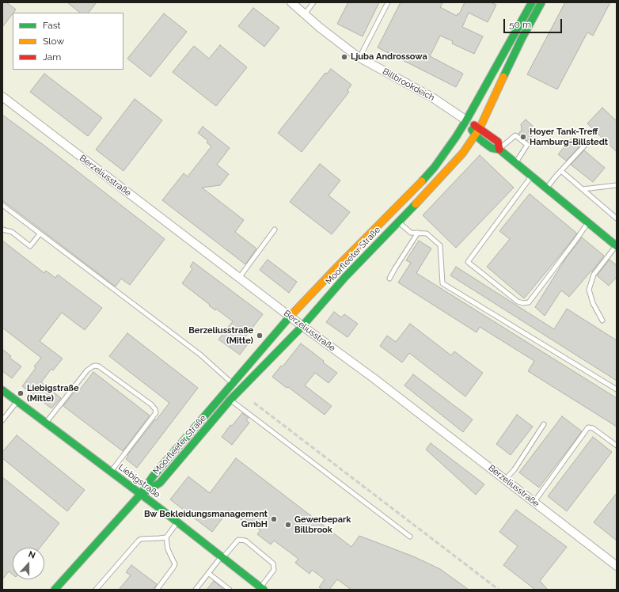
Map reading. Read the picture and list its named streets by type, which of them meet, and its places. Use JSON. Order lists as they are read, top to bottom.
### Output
{
  "streets": {
    "main road": ["Billbrookdeich", "Moorfleeter Straße", "Liebigstraße"],
    "street": ["Berzeliusstraße"]
  },
  "crossings": [
    ["Billbrookdeich", "Moorfleeter Straße"],
    ["Berzeliusstraße", "Moorfleeter Straße"],
    ["Moorfleeter Straße", "Liebigstraße"]
  ],
  "places": [
    "Ljuba Androssowa",
    "Hoyer Tank-Treff Hamburg-Billstedt",
    "Berzeliusstraße (Mitte)",
    "Liebigstraße (Mitte)",
    "Bw Bekleidungsmanagement GmbH",
    "Gewerbepark Billbrook"
  ],
  "legend": ["Fast", "Slow", "Jam"],
  "scale_bar": "50 m",
  "north": "top"
}
